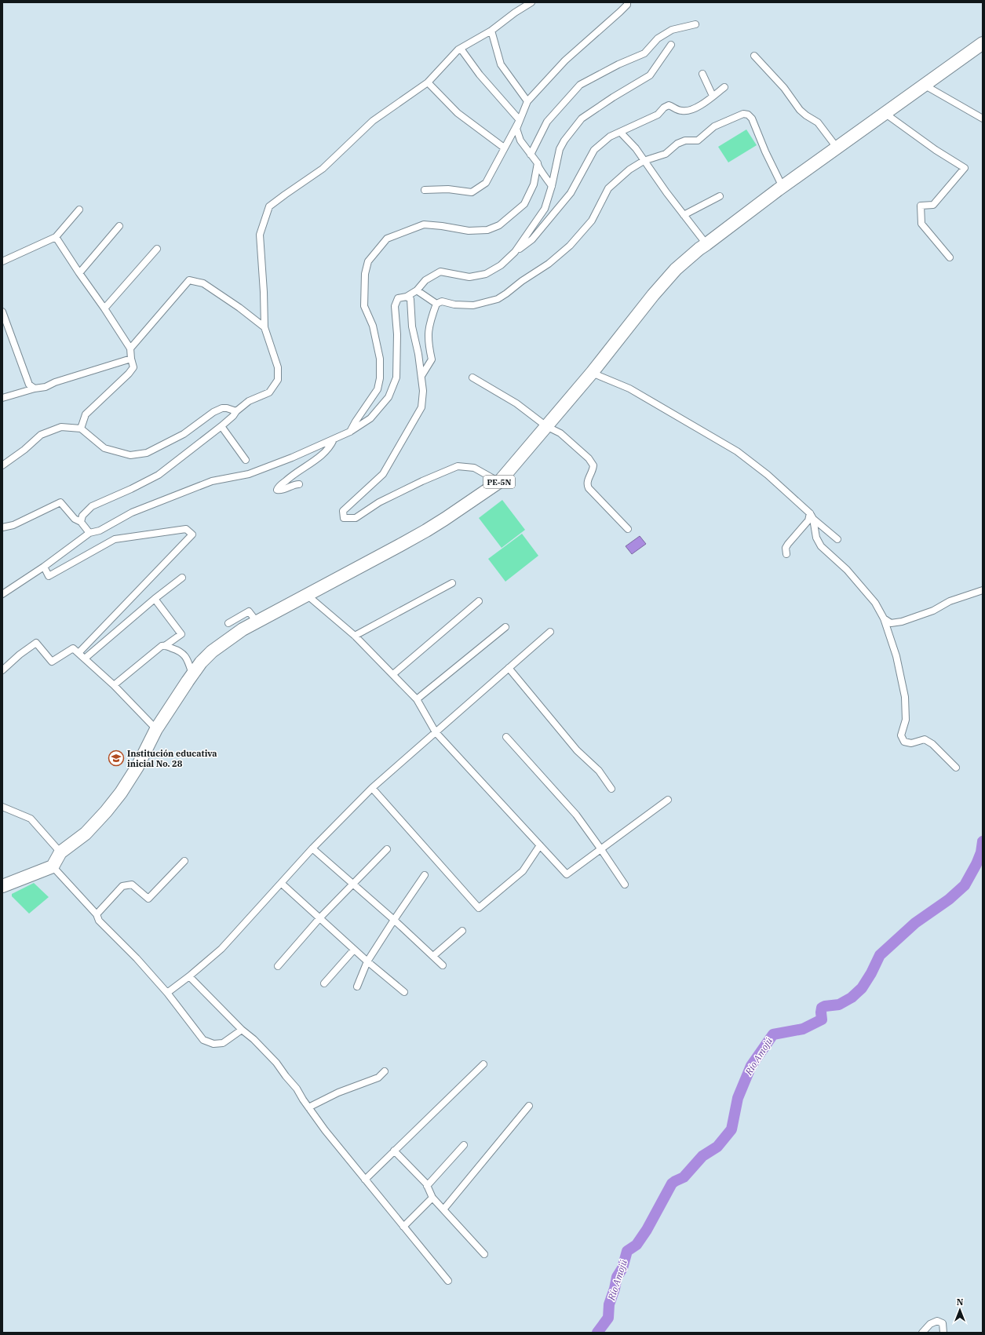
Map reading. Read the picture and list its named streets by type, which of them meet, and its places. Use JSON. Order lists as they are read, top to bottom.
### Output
{
  "streets": {
    "highway": ["PE-5N"]
  },
  "water": ["Río Amojú"],
  "places": {
    "school or university": ["Institución educativa inicial No. 28"]
  },
  "north": "top"
}
